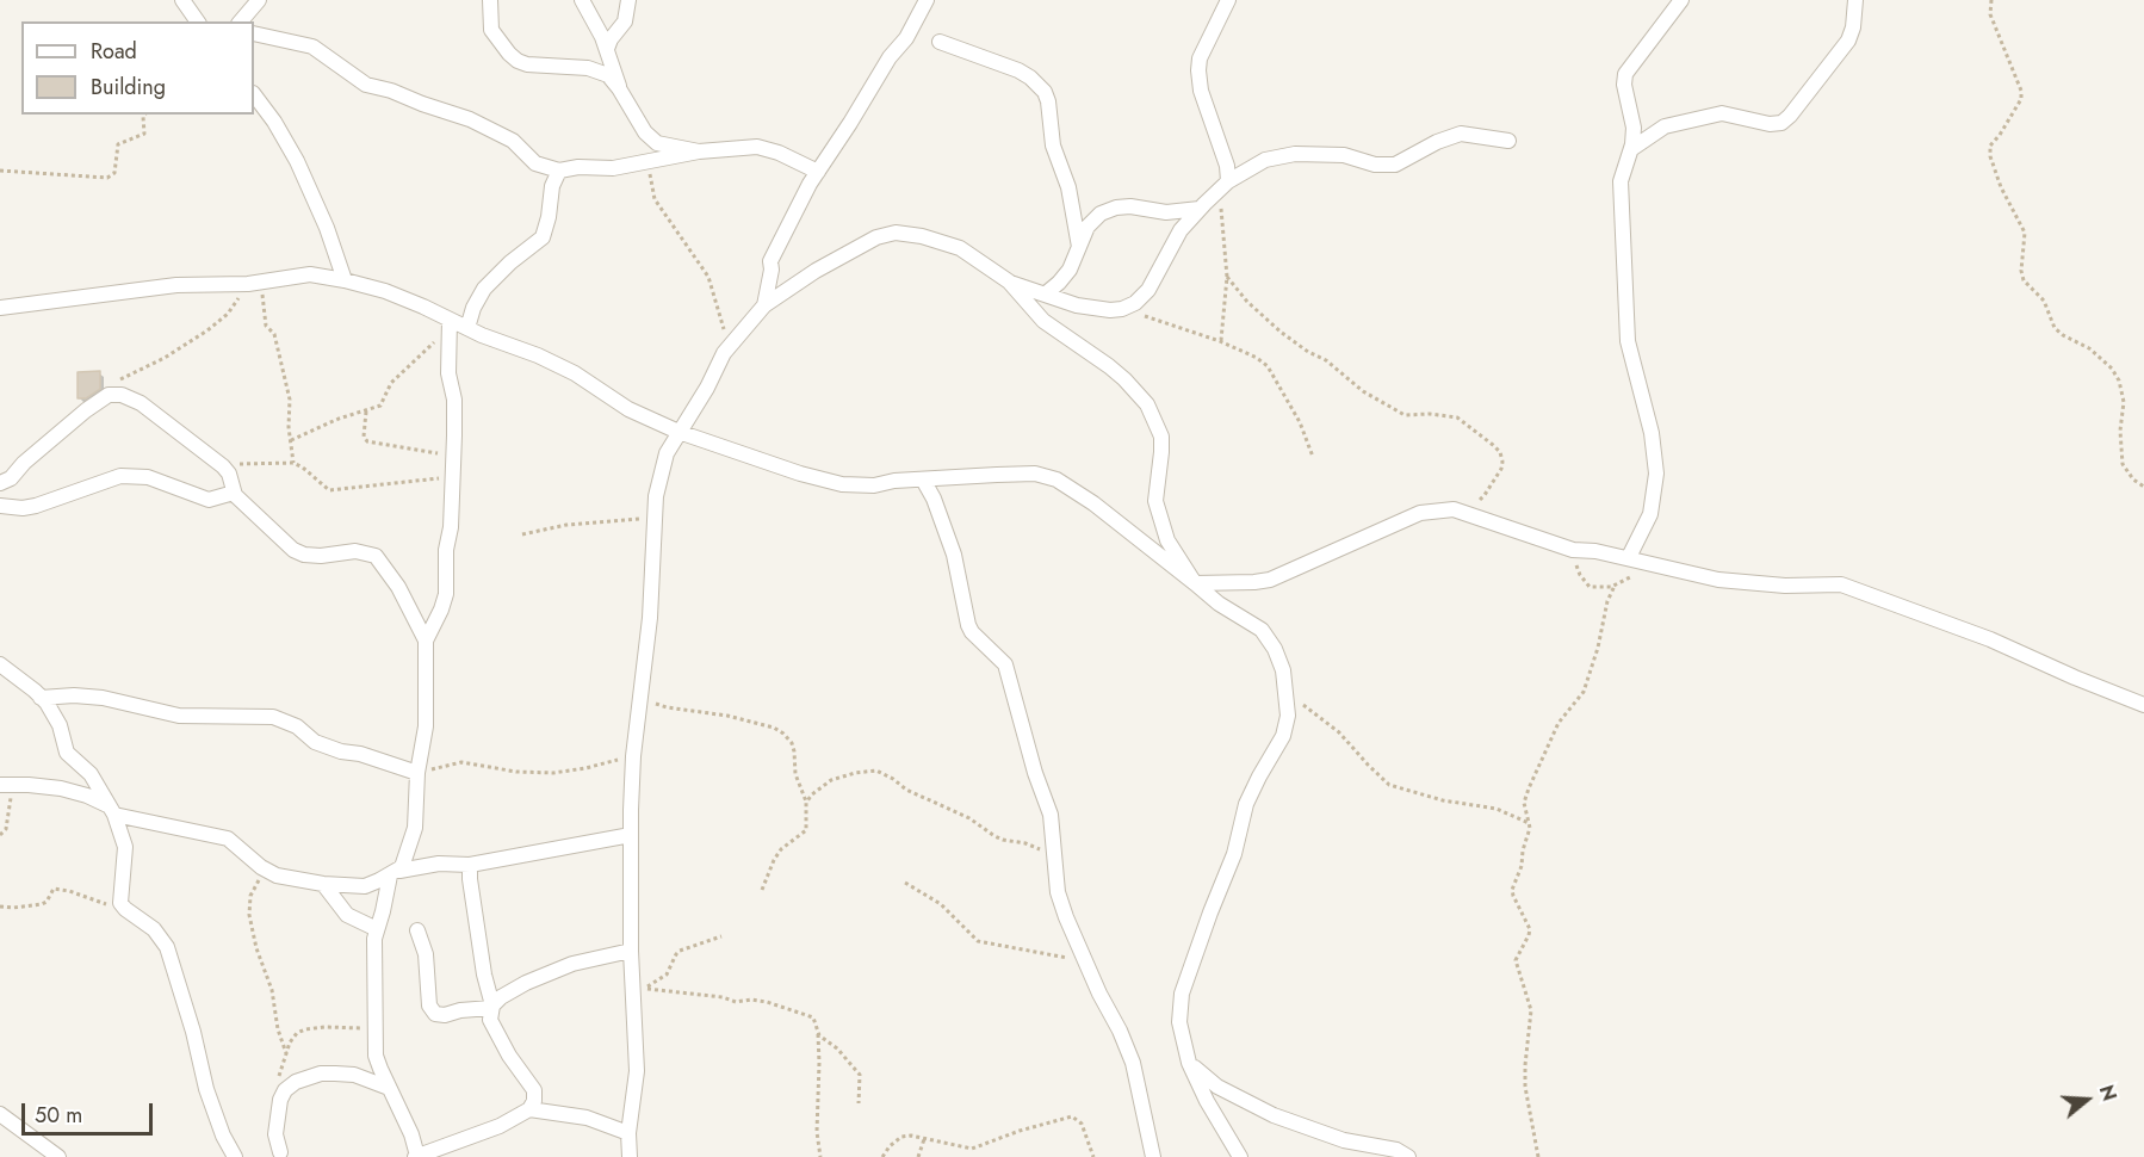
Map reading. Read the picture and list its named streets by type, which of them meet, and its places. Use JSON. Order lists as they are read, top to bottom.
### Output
{
  "legend": ["Road", "Building"],
  "scale_bar": "50 m",
  "north": "right"
}
